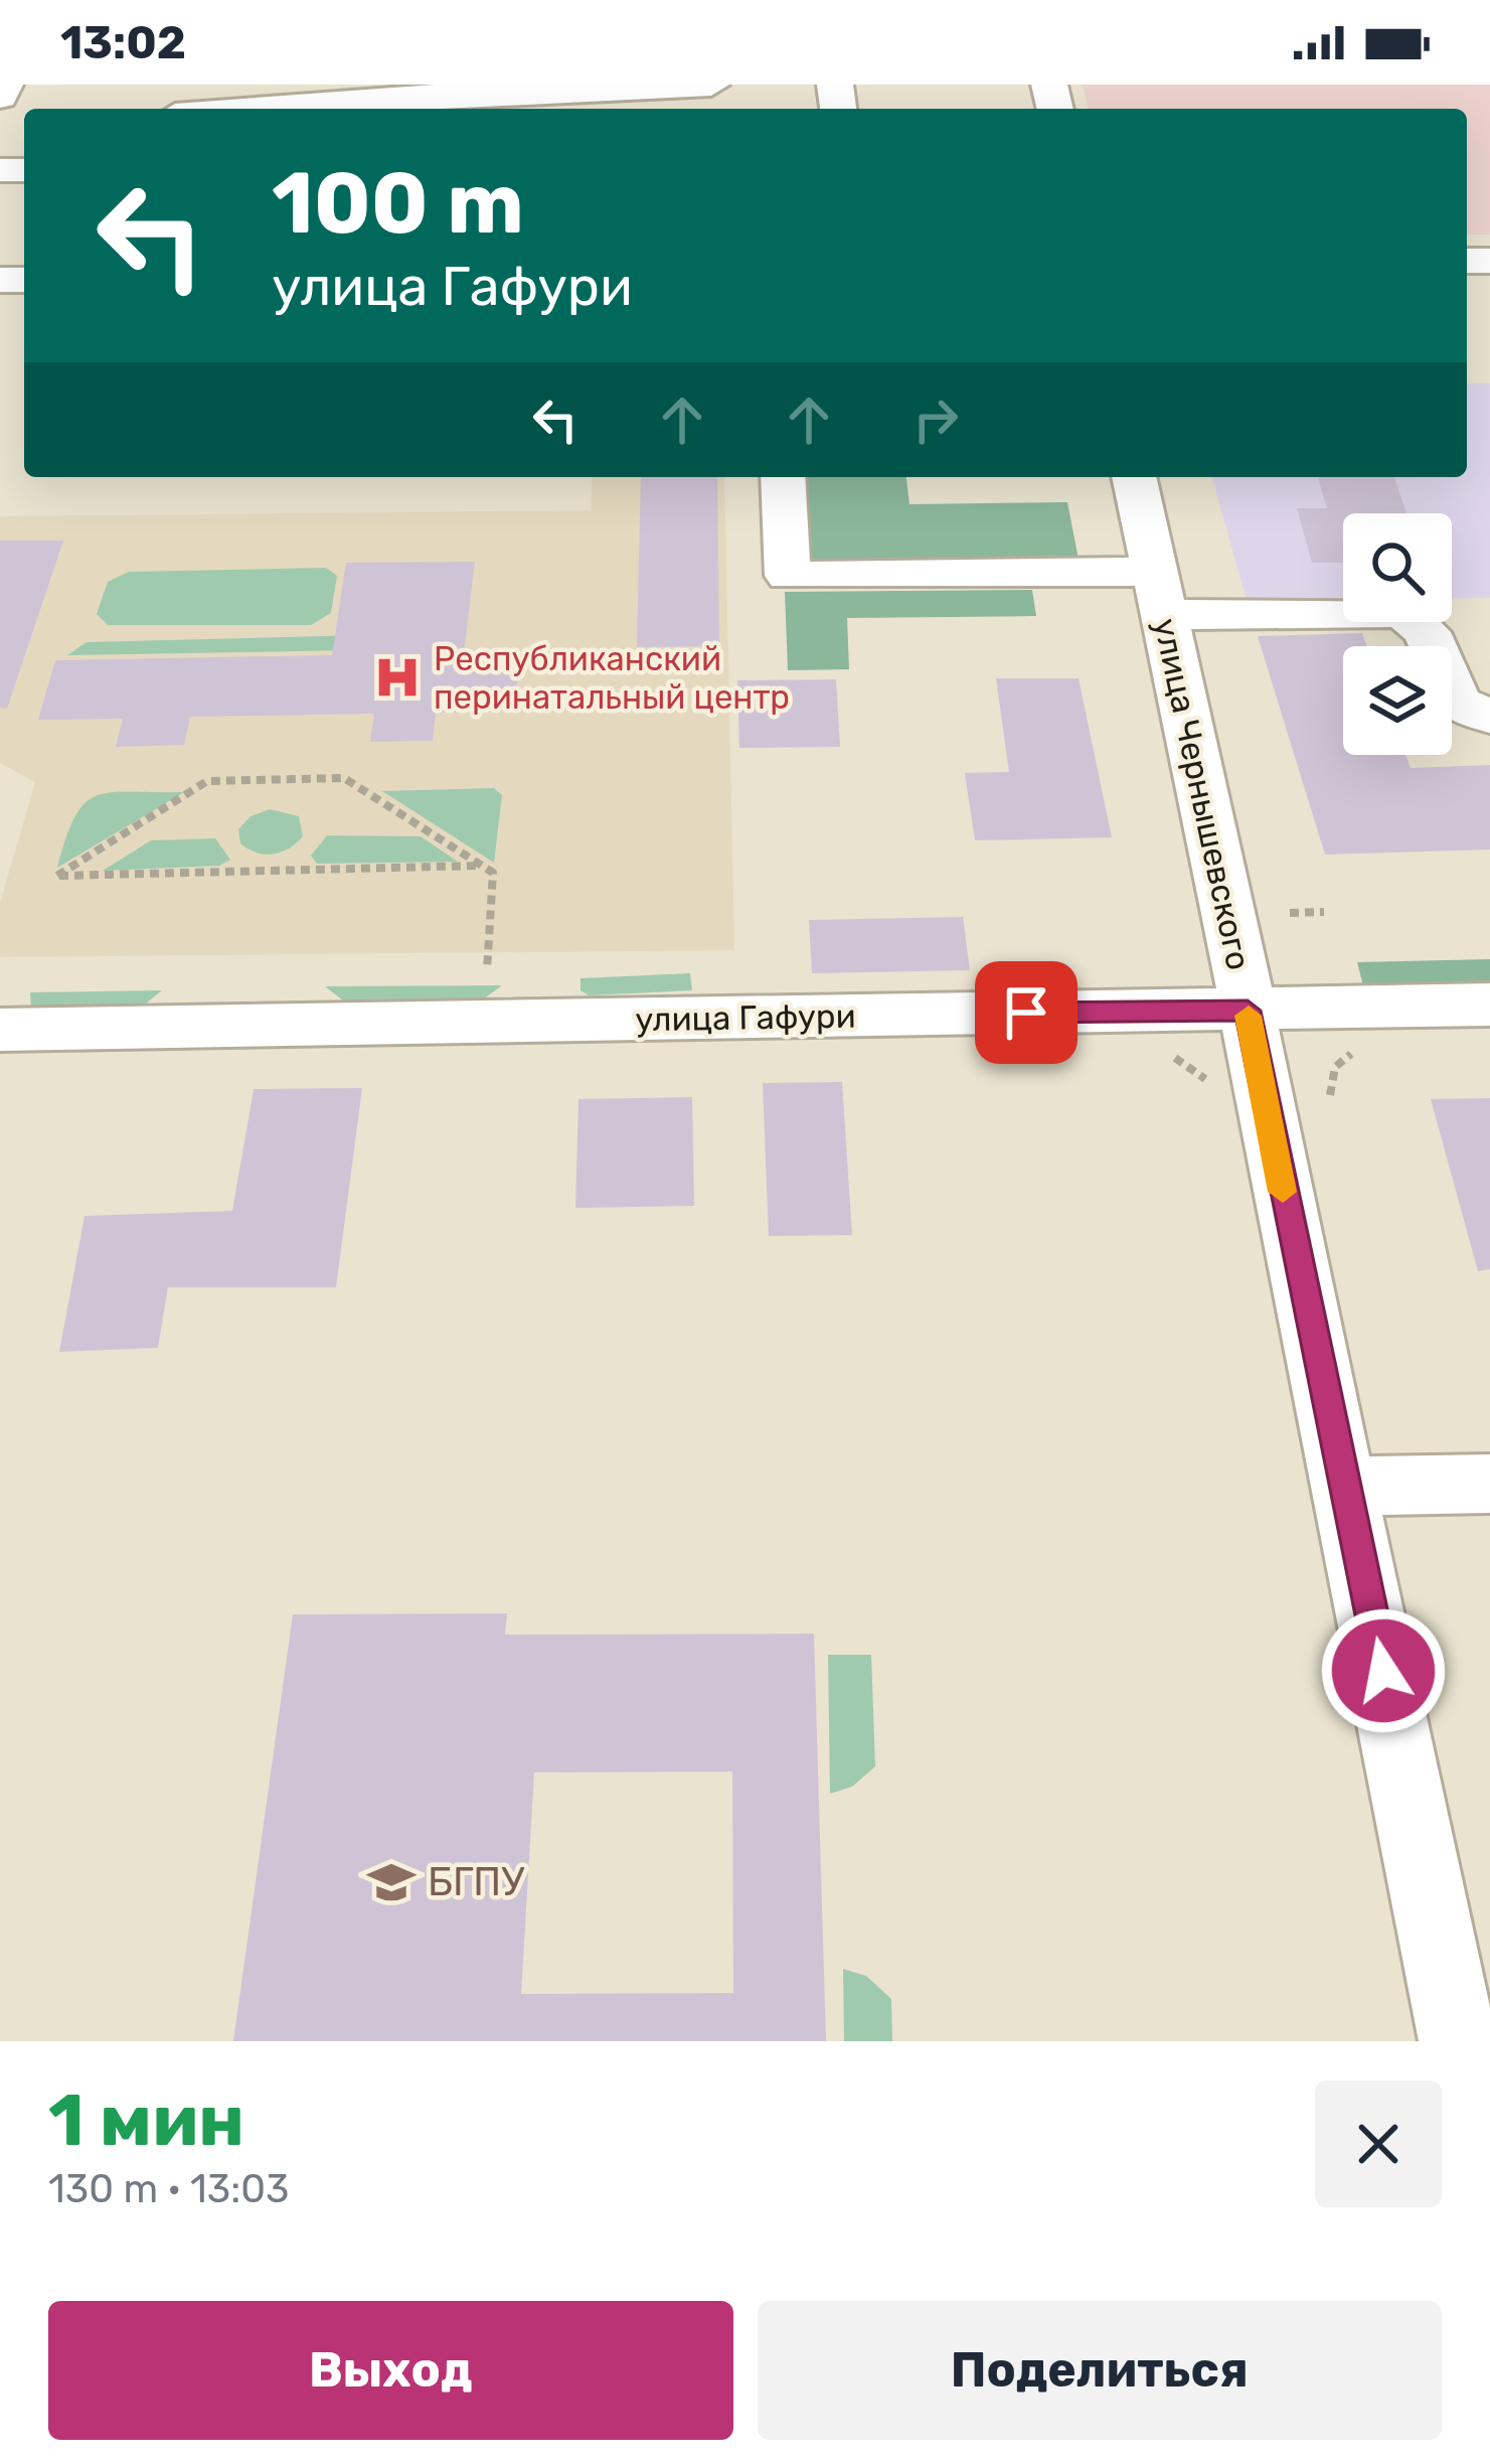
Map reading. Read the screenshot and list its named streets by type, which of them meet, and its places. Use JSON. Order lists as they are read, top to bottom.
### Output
{
  "streets": {
    "street": ["улица Чернышевского", "улица Гафури"]
  },
  "crossings": [
    ["улица Чернышевского", "улица Гафури"]
  ],
  "places": {
    "hospital": ["Республиканский перинатальный центр"],
    "school or university": ["БГПУ"]
  },
  "page": {
    "status": "13:02",
    "turn": ["100 m", "улица Гафури"],
    "heading": ["1 мин", "130 m · 13:03"],
    "buttons": ["Выход", "Поделиться"]
  }
}
